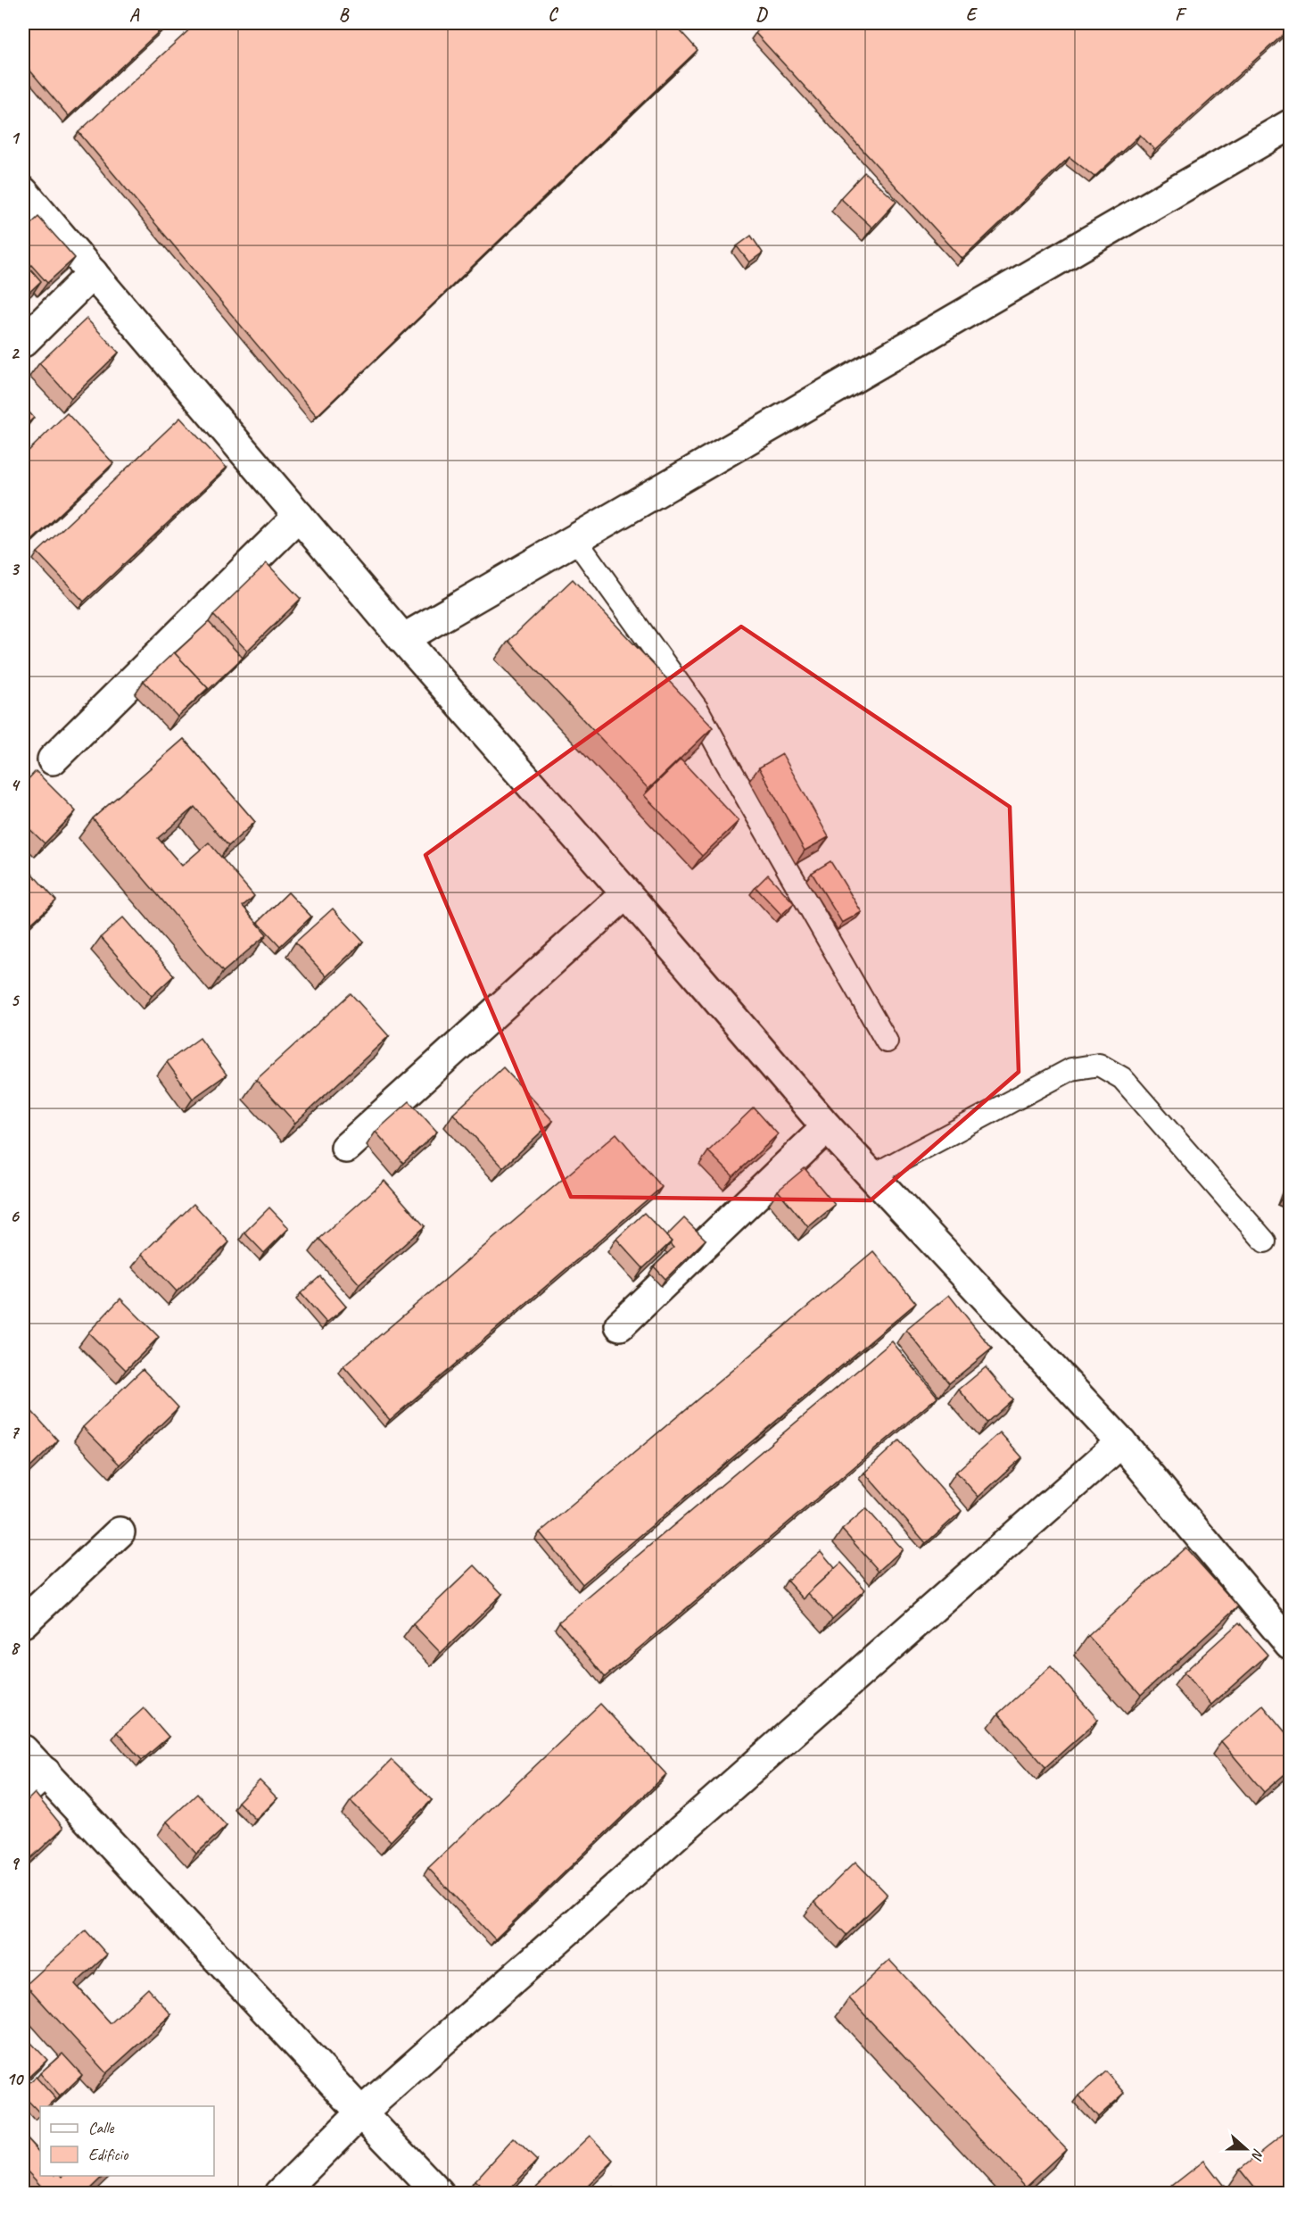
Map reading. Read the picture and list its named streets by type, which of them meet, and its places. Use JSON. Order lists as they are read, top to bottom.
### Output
{
  "legend": ["Calle", "Edificio"],
  "north": "right",
  "grid": {
    "columns": [
      "A",
      "B",
      "C",
      "D",
      "E",
      "F"
    ],
    "rows": [
      "1",
      "2",
      "3",
      "4",
      "5",
      "6",
      "7",
      "8",
      "9",
      "10"
    ]
  }
}
